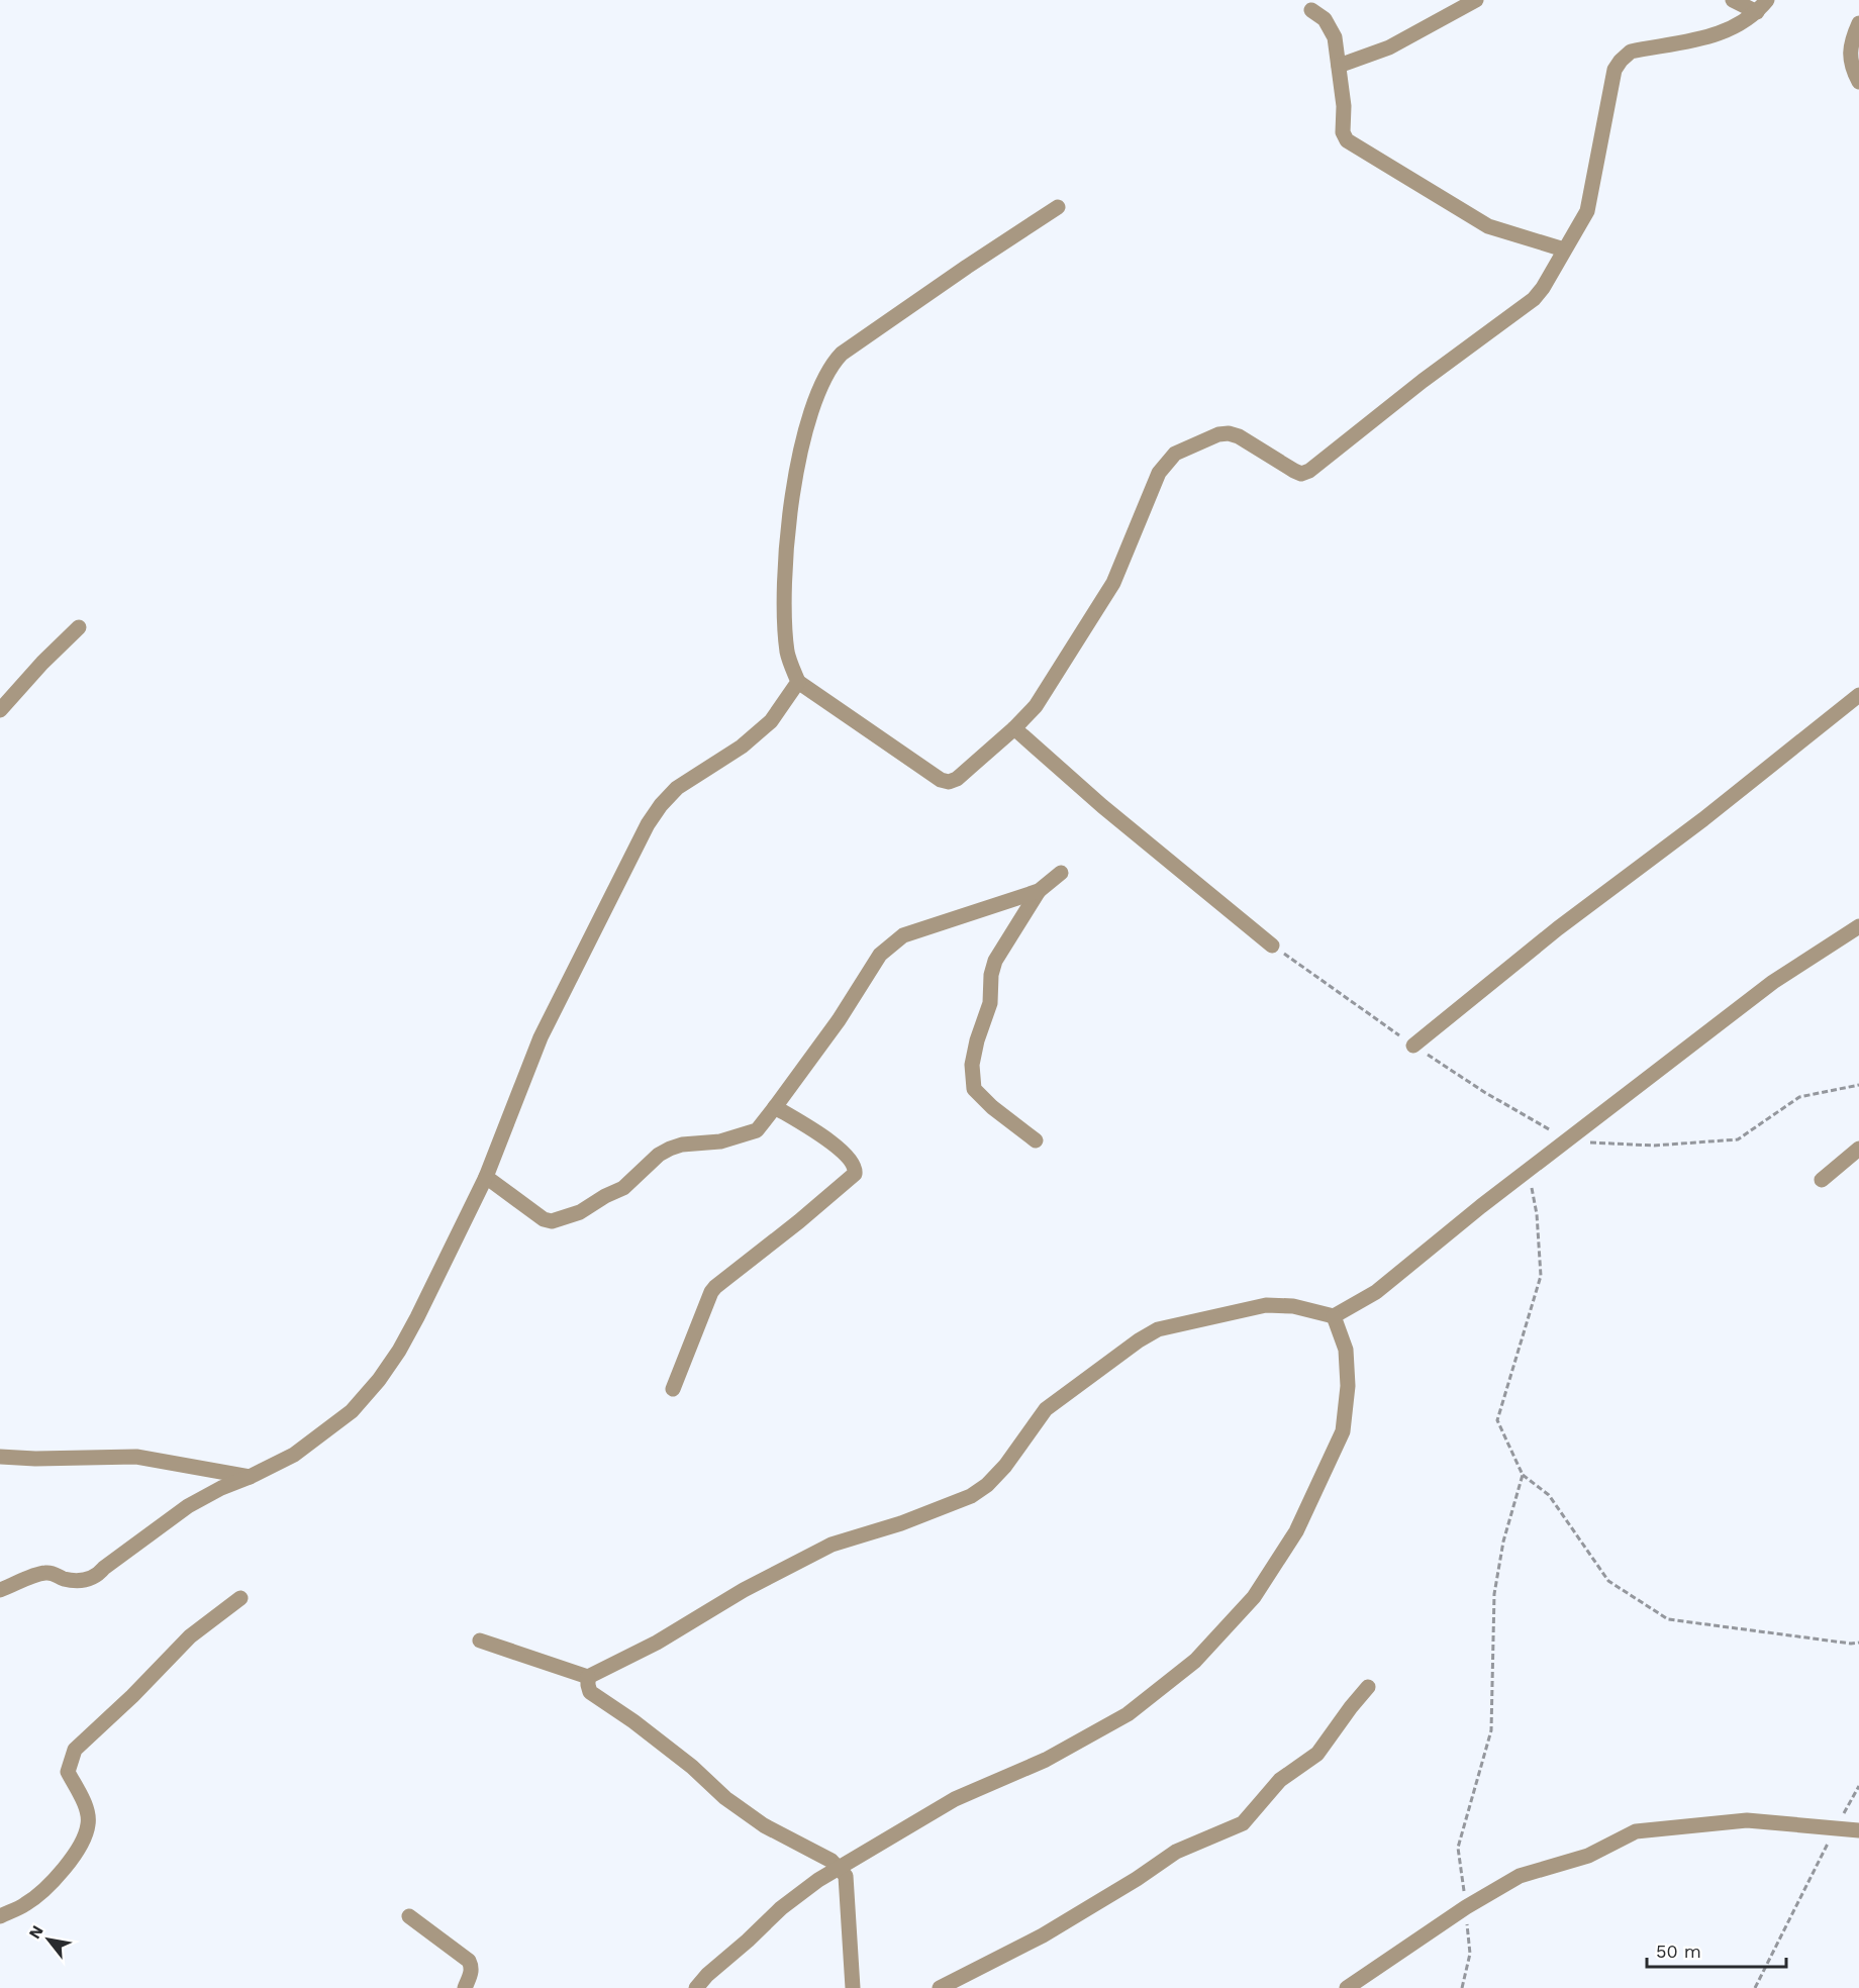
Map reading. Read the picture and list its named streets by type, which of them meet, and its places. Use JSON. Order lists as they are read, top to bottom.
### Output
{
  "scale_bar": "50 m",
  "north": "top left"
}
